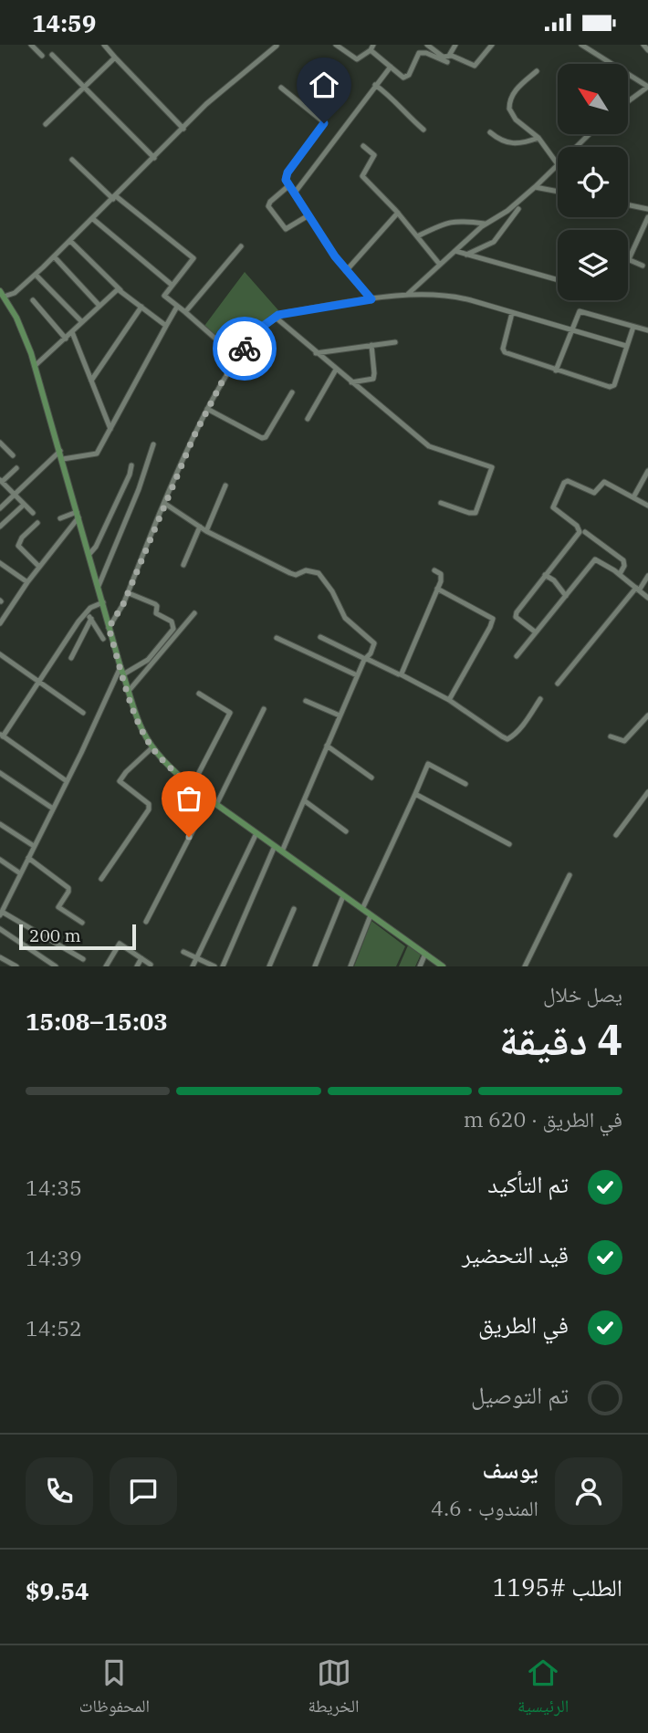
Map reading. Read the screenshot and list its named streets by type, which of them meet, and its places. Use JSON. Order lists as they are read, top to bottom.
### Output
{
  "scale_bar": "200 m",
  "north": "top left",
  "page": {
    "status": "14:59",
    "scale": "200 m",
    "heading": ["4 دقيقة", "يصل خلال", "15:03–15:08"],
    "panel": [
      "يوسف",
      "المندوب · 4.6",
      "الطلب #1195",
      "$9.54"
    ],
    "bar": "في الطريق · 620 m",
    "list": [
      ["تم التأكيد", "14:35"],
      ["قيد التحضير", "14:39"],
      ["في الطريق", "14:52"],
      "تم التوصيل"
    ],
    "tabs": ["الرئيسية", "الخريطة", "المحفوظات"]
  }
}
